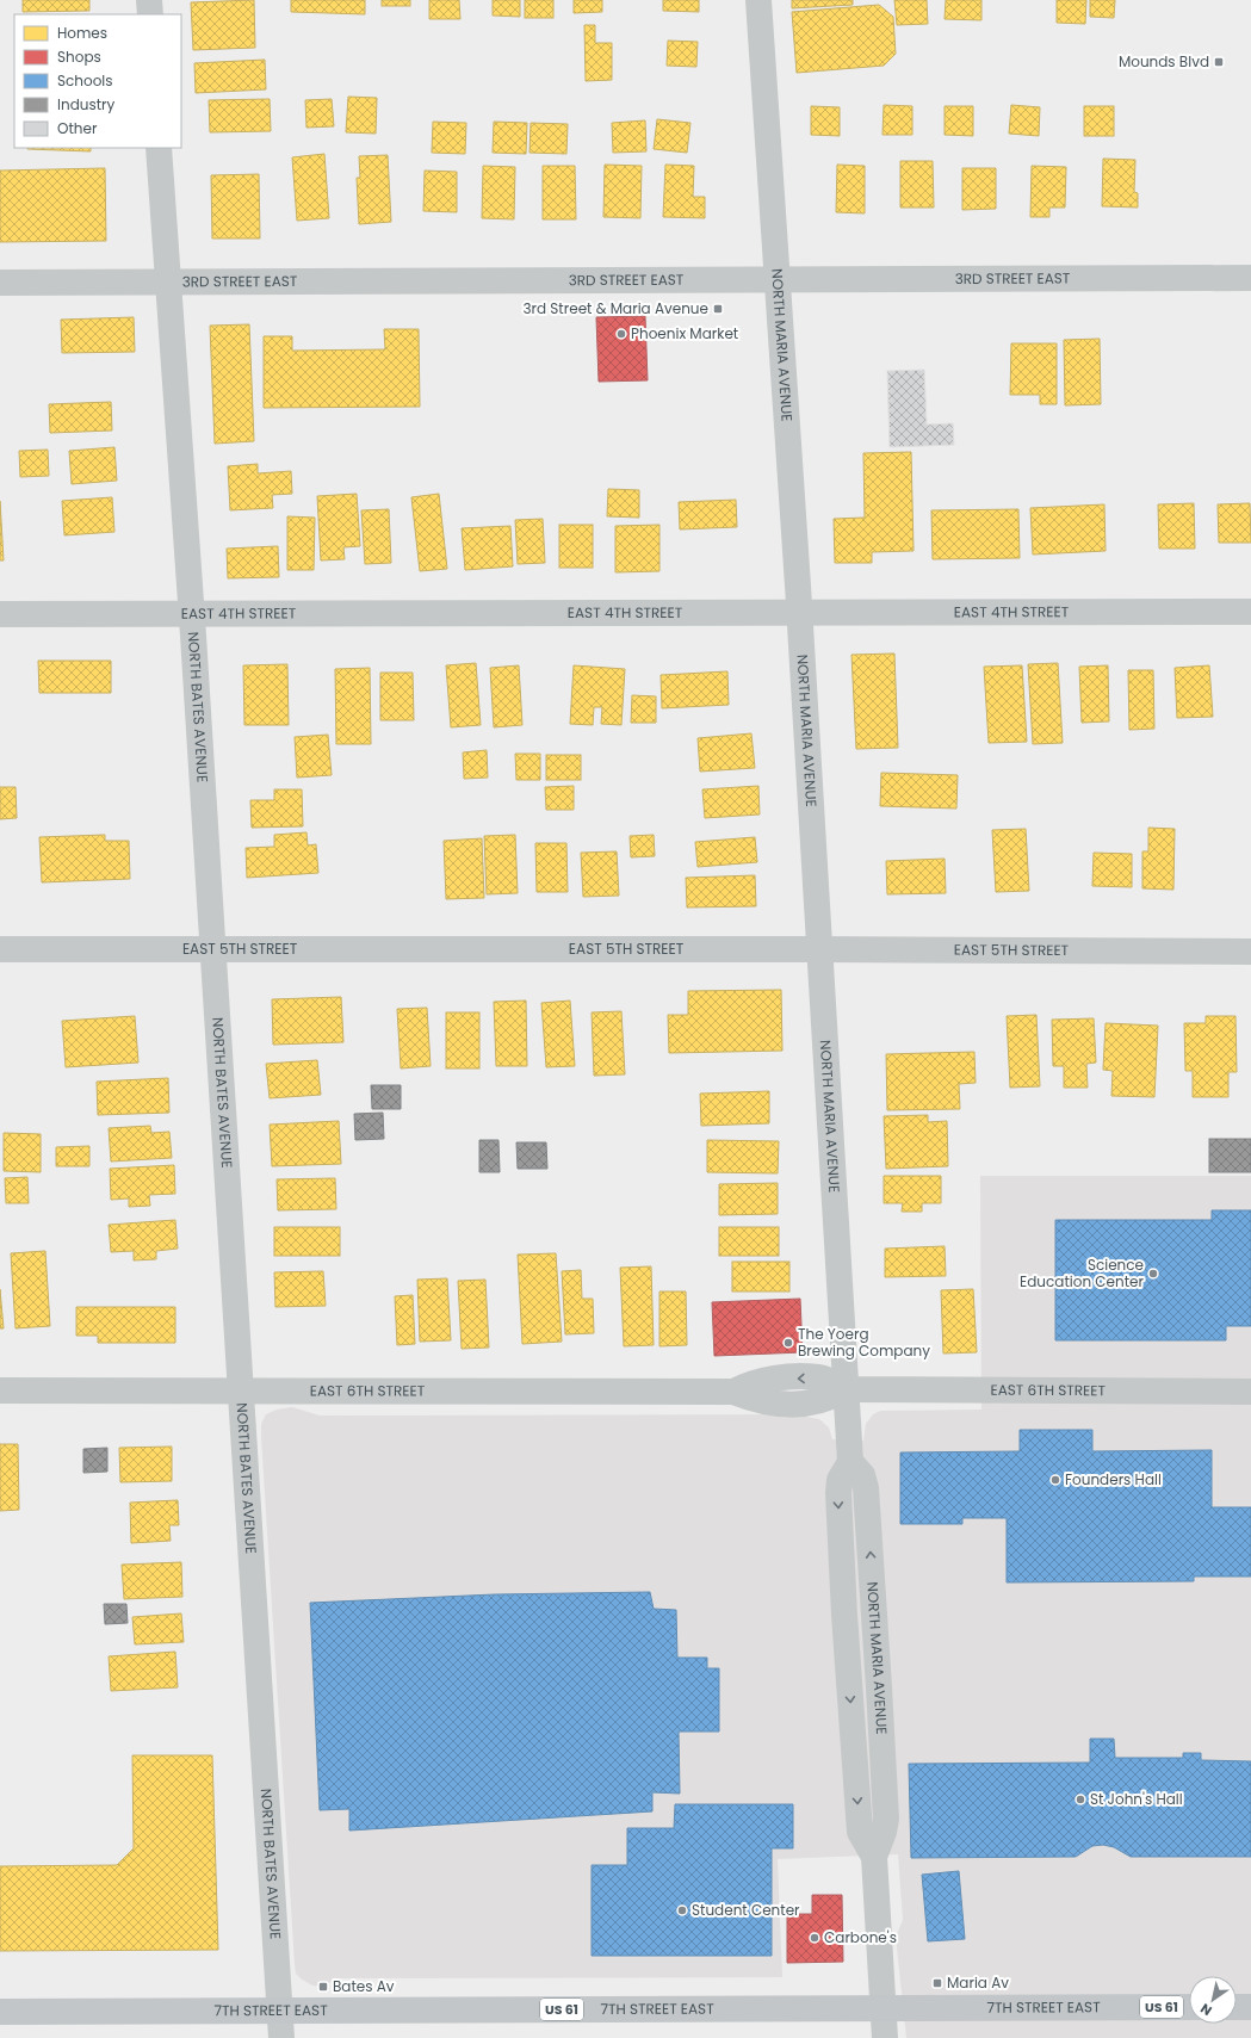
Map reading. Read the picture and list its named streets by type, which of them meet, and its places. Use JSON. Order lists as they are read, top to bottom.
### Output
{
  "streets": {
    "main road": ["7TH STREET EAST", "US 61"],
    "street": [
      "3RD STREET EAST",
      "NORTH MARIA AVENUE",
      "EAST 4TH STREET",
      "NORTH BATES AVENUE",
      "EAST 5TH STREET",
      "EAST 6TH STREET"
    ]
  },
  "crossings": [
    ["3RD STREET EAST", "NORTH MARIA AVENUE"],
    ["3RD STREET EAST", "NORTH BATES AVENUE"],
    ["NORTH MARIA AVENUE", "EAST 4TH STREET"],
    ["NORTH MARIA AVENUE", "EAST 5TH STREET"],
    ["NORTH MARIA AVENUE", "EAST 6TH STREET"],
    ["NORTH MARIA AVENUE", "7TH STREET EAST"],
    ["EAST 4TH STREET", "NORTH BATES AVENUE"],
    ["NORTH BATES AVENUE", "EAST 5TH STREET"],
    ["NORTH BATES AVENUE", "EAST 6TH STREET"],
    ["NORTH BATES AVENUE", "7TH STREET EAST"]
  ],
  "places": {
    "transit": [
      "Mounds Blvd",
      "3rd Street & Maria Avenue",
      "Maria Av",
      "Bates Av"
    ],
    "other": [
      "Phoenix Market",
      "Science Education Center",
      "The Yoerg Brewing Company",
      "Founders Hall",
      "St John's Hall",
      "Student Center",
      "Carbone's"
    ]
  },
  "legend": [
    "Homes",
    "Shops",
    "Schools",
    "Industry",
    "Other"
  ],
  "north": "bottom left"
}
